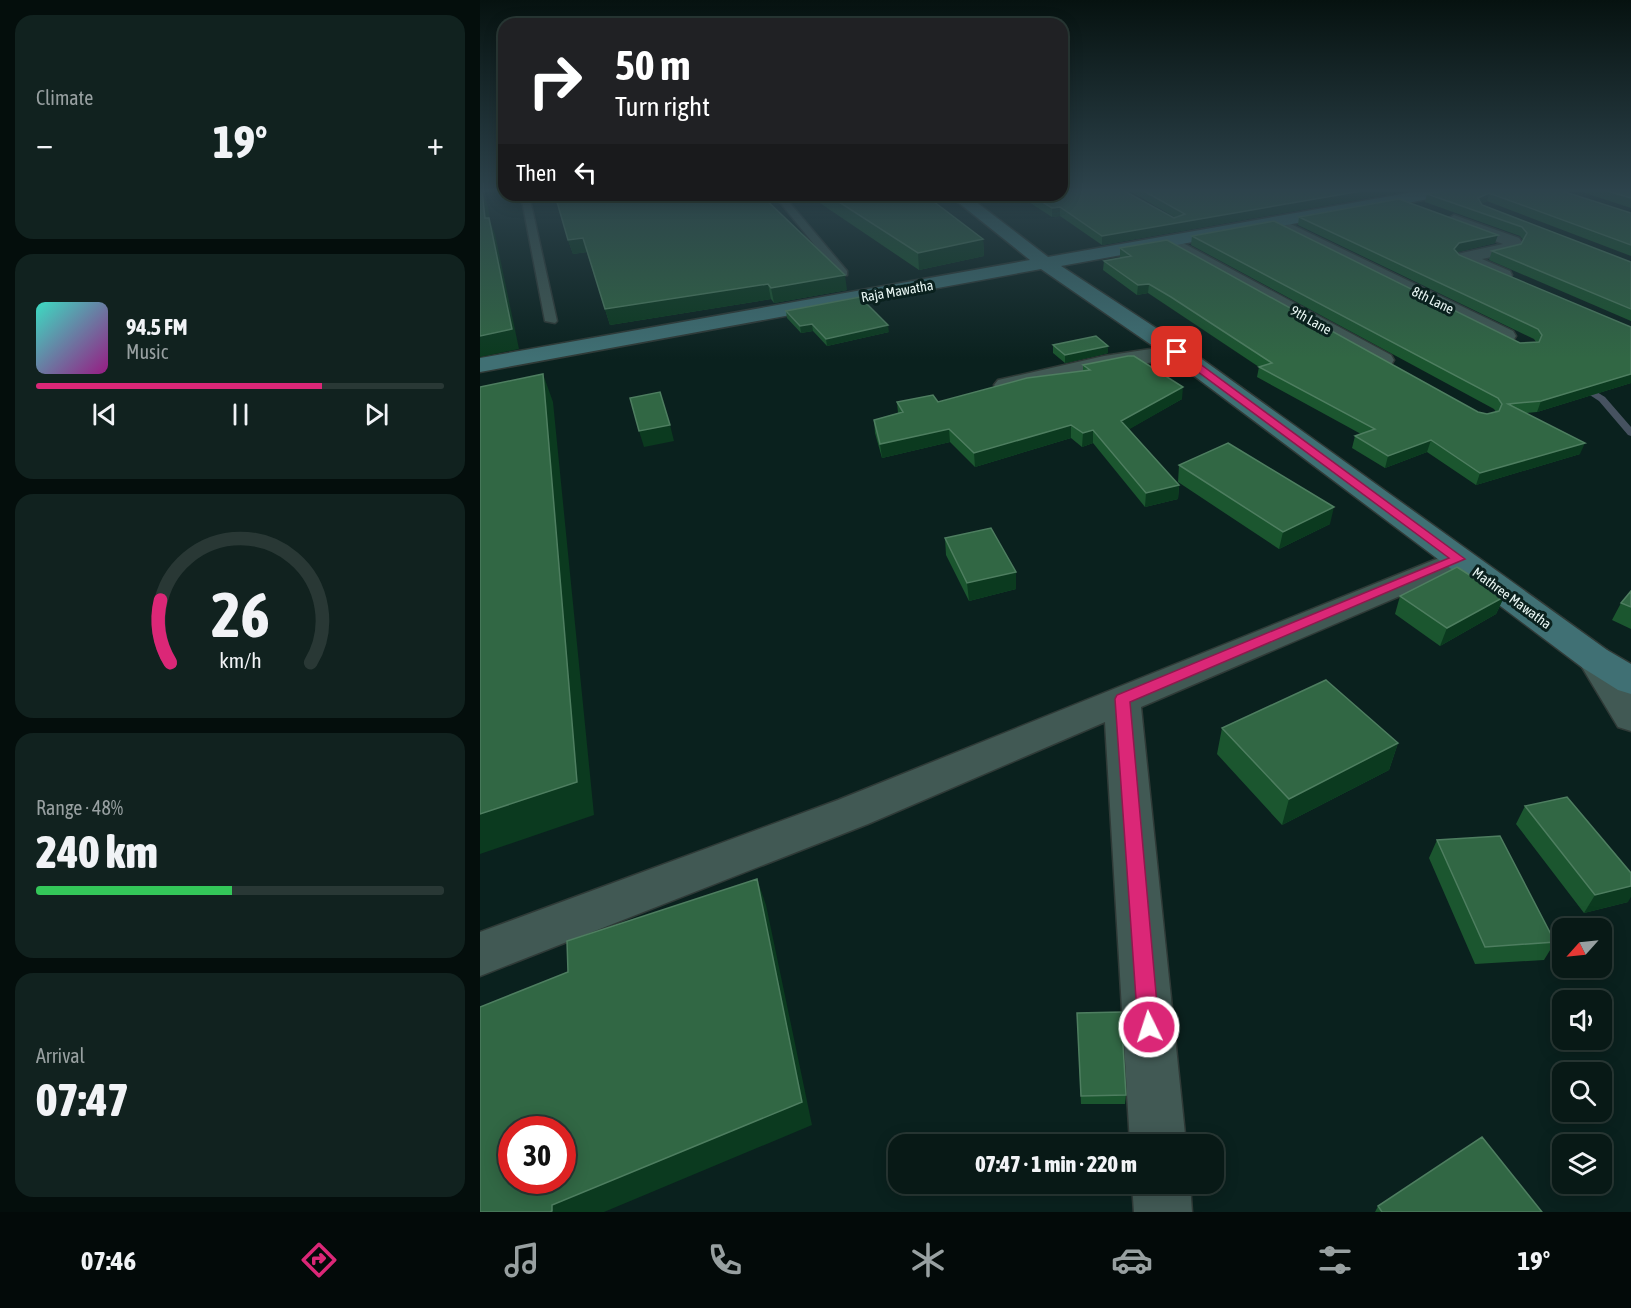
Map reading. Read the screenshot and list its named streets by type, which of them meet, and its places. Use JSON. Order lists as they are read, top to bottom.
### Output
{
  "streets": {
    "street": [
      "Raja Mawatha",
      "8th Lane",
      "9th Lane",
      "Mathree Mawatha"
    ]
  },
  "crossings": [
    ["Raja Mawatha", "Mathree Mawatha"]
  ],
  "north": "bottom left",
  "page": {
    "tile": [
      "Climate",
      ["Range · 48%", "240 km"],
      ["Arrival", "07:47"]
    ],
    "turn": ["50 m", "Turn right"],
    "heat": ["−", "19°", "+"],
    "then": "Then",
    "song": ["94.5 FM", "Music"],
    "limit": "30",
    "trip": "07:47 · 1 min · 220 m",
    "tabs": ["07:46", "19°"],
    "gauge": ["26", "km/h"]
  }
}
